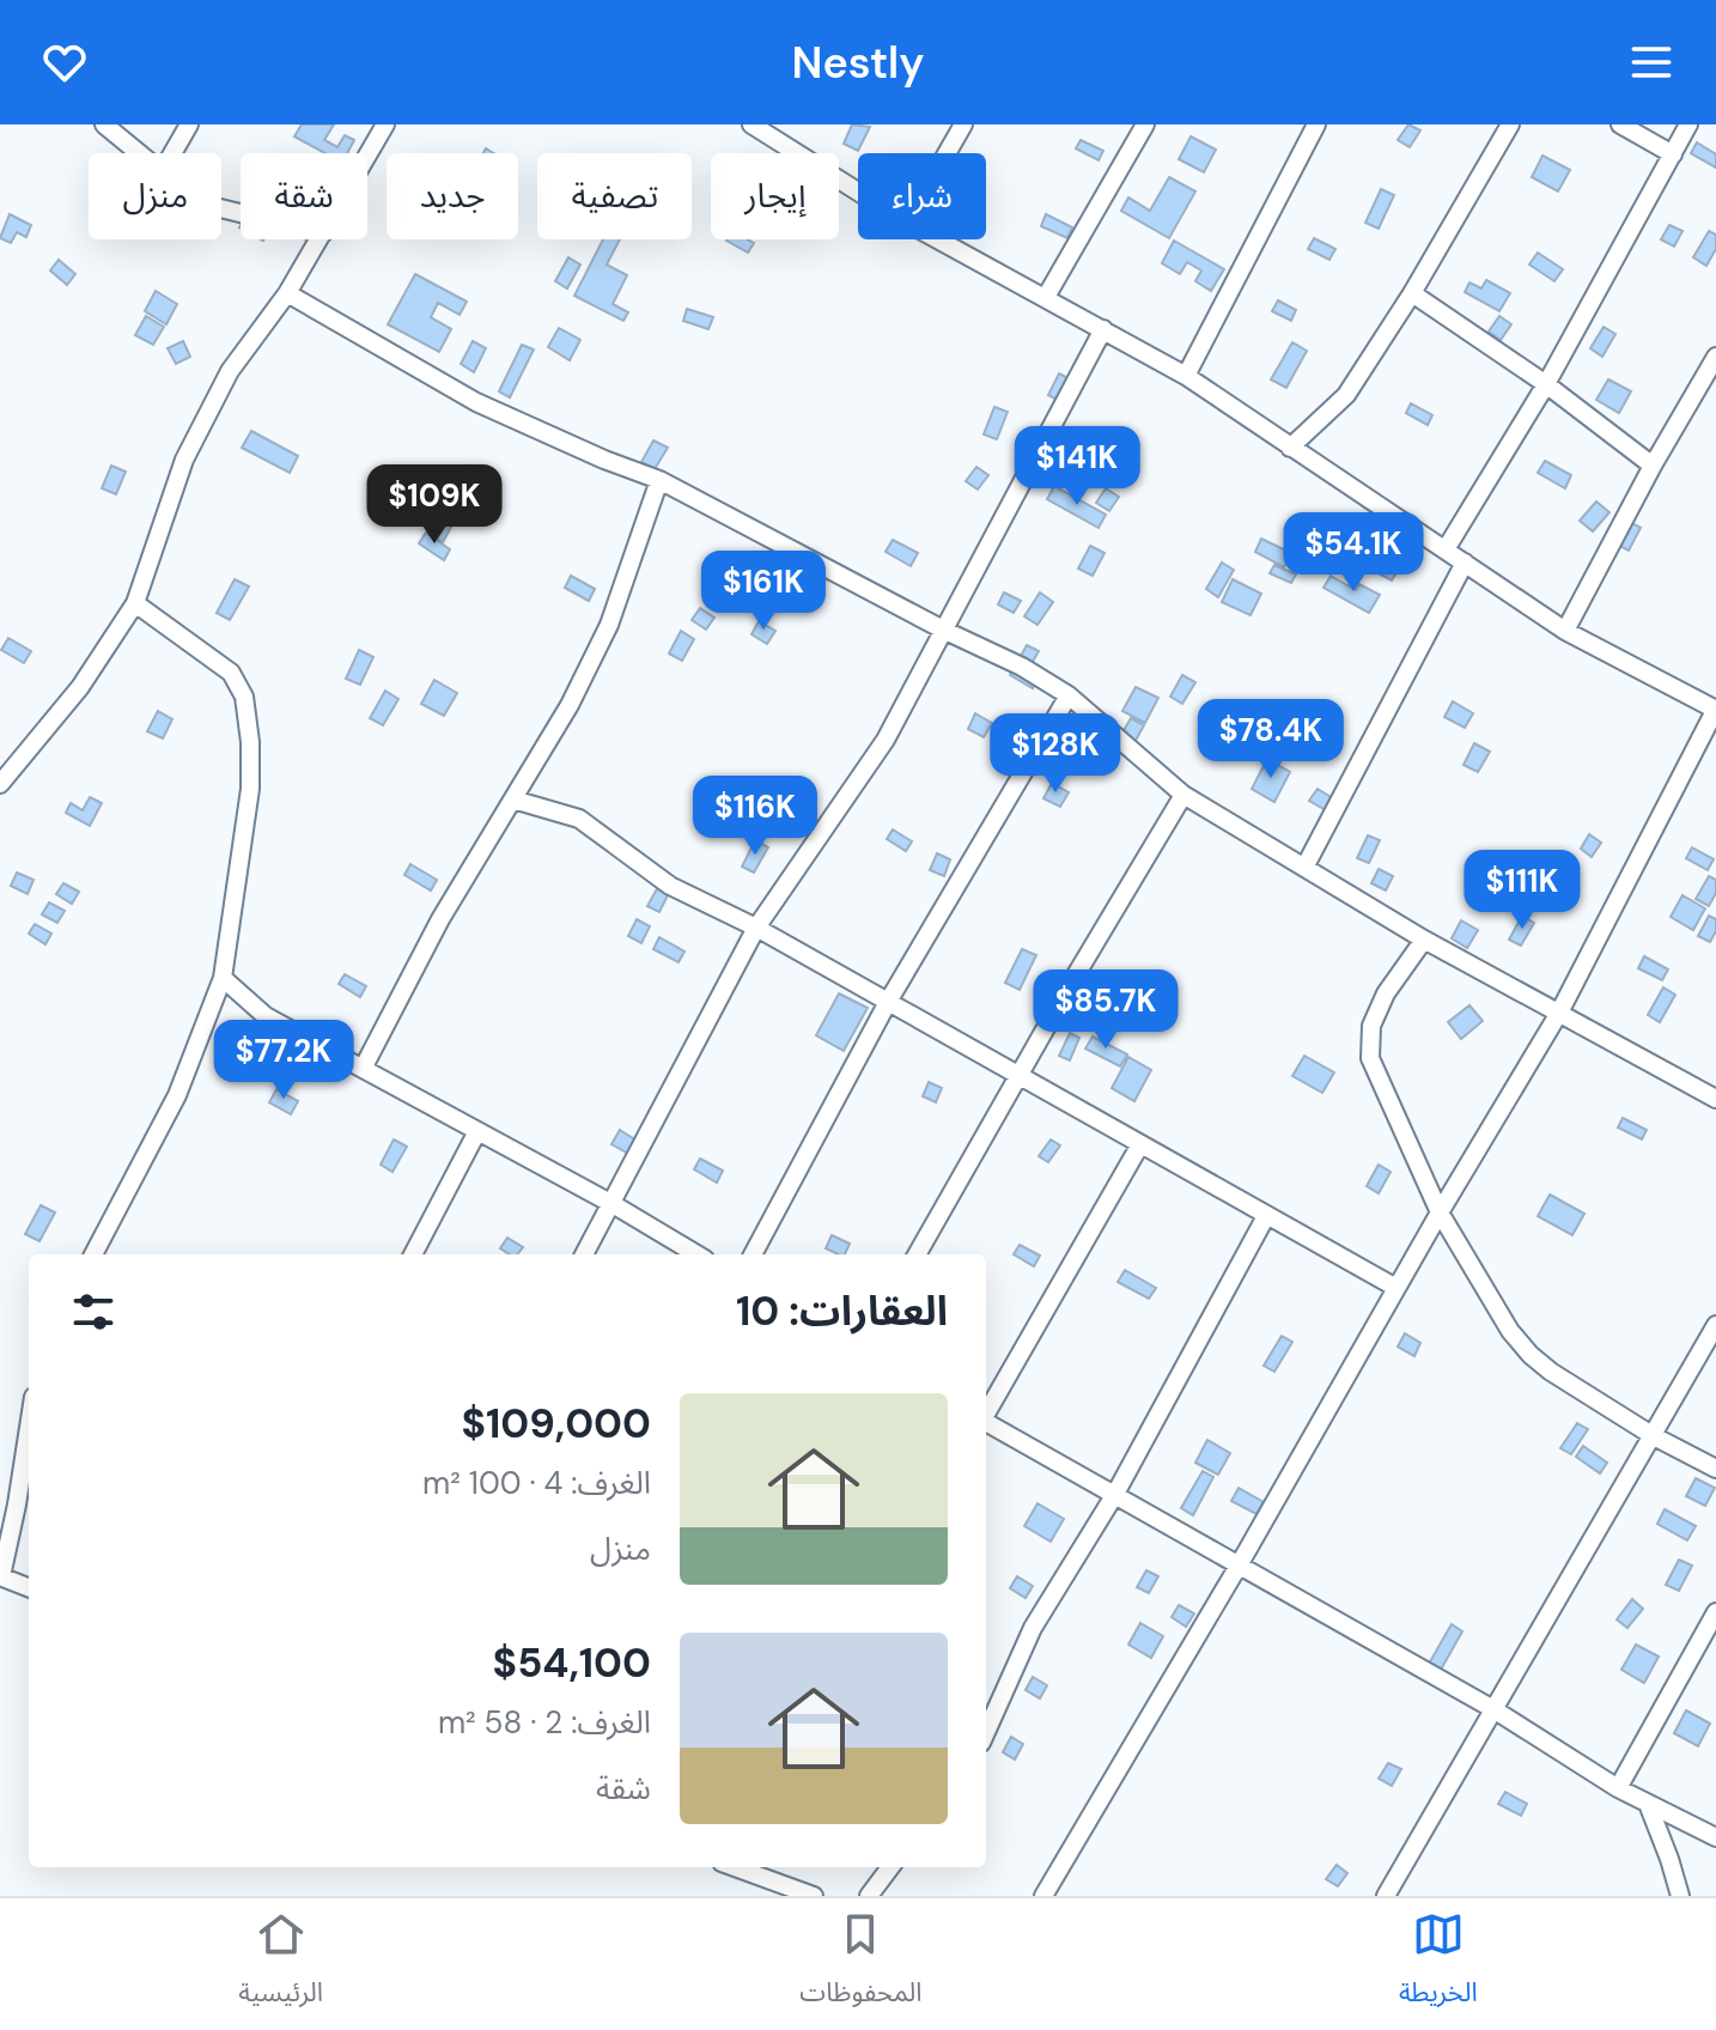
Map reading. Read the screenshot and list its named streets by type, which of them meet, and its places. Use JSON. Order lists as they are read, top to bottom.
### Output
{
  "page": {
    "header": "Nestly",
    "chip": [
      "شراء",
      "إيجار",
      "تصفية",
      "جديد",
      "شقة",
      "منزل"
    ],
    "price": [
      "$141K",
      "$109K",
      "$54.1K",
      "$161K",
      "$78.4K",
      "$128K",
      "$116K",
      "$111K",
      "$85.7K",
      "$77.2K"
    ],
    "heading": "العقارات: 10",
    "list": [
      {
        "name": "$109,000",
        "note": "الغرف: 4 · 100 m² · منزل"
      },
      {
        "name": "$54,100",
        "note": "الغرف: 2 · 58 m² · شقة"
      }
    ],
    "tabs": ["الخريطة", "المحفوظات", "الرئيسية"]
  }
}
